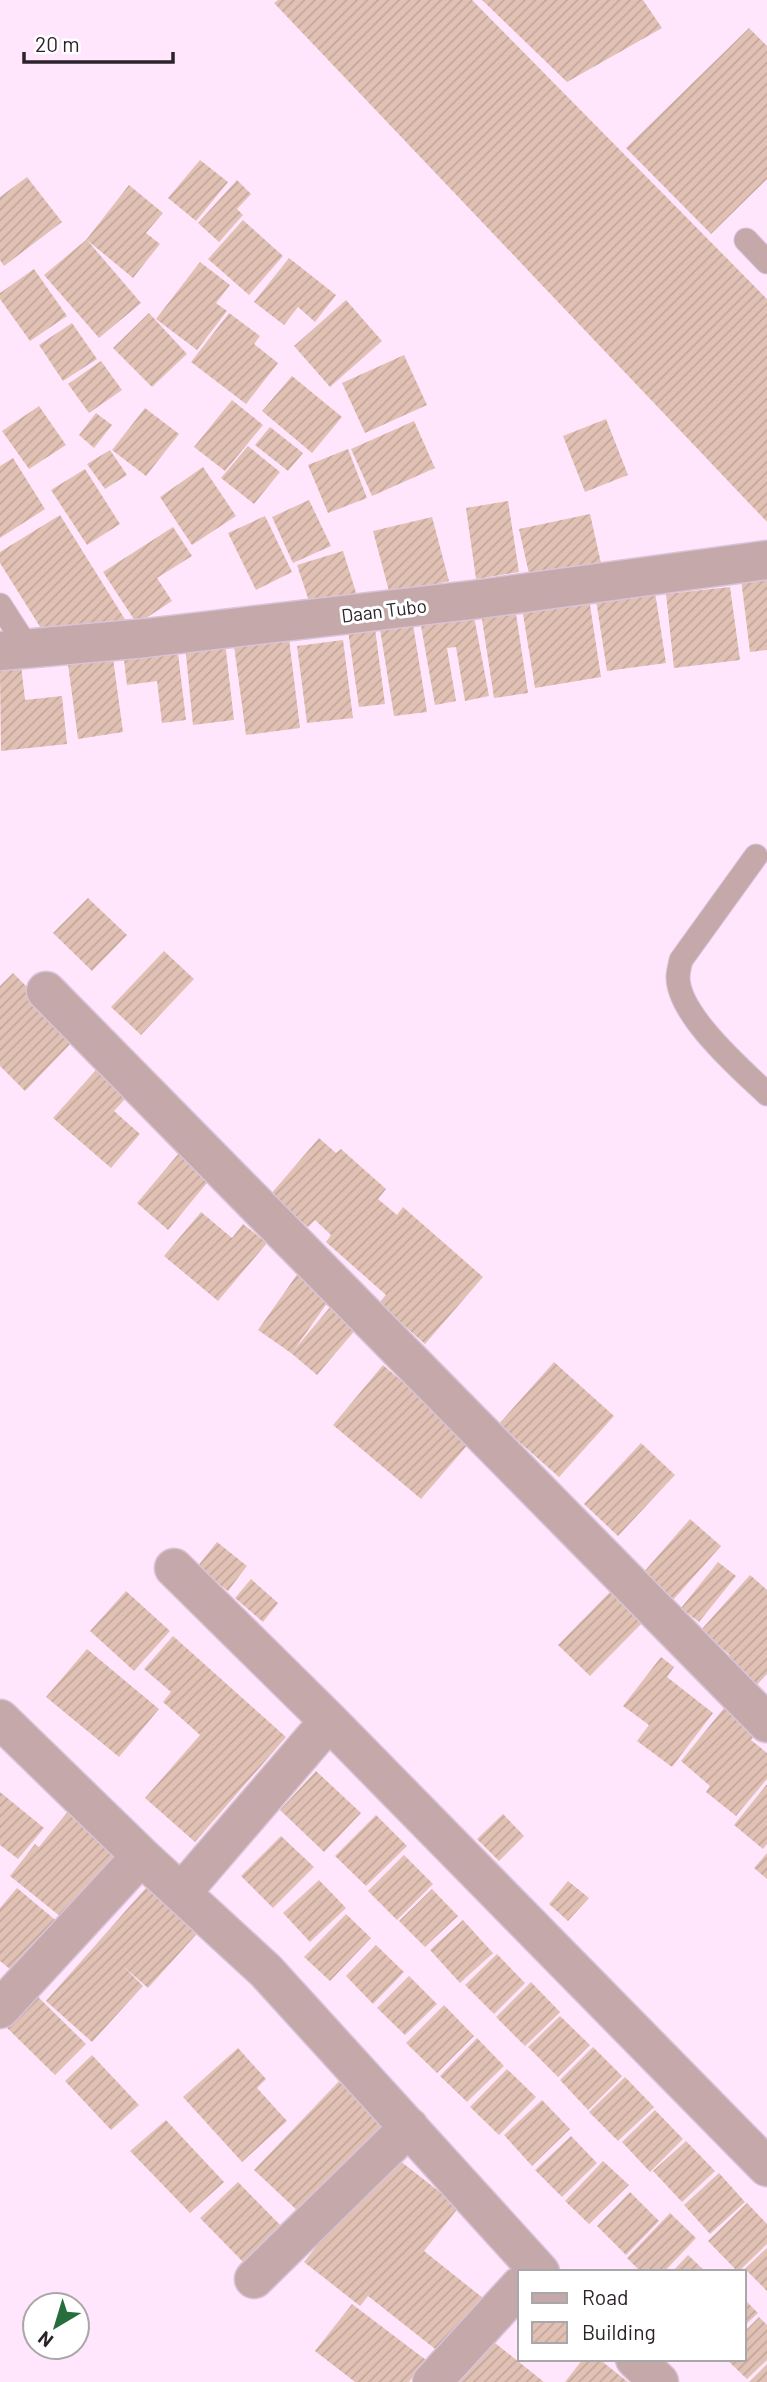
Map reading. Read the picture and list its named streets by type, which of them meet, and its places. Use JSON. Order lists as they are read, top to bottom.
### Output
{
  "streets": {
    "street": ["Daan Tubo"]
  },
  "legend": ["Road", "Building"],
  "scale_bar": "20 m",
  "north": "bottom left"
}
